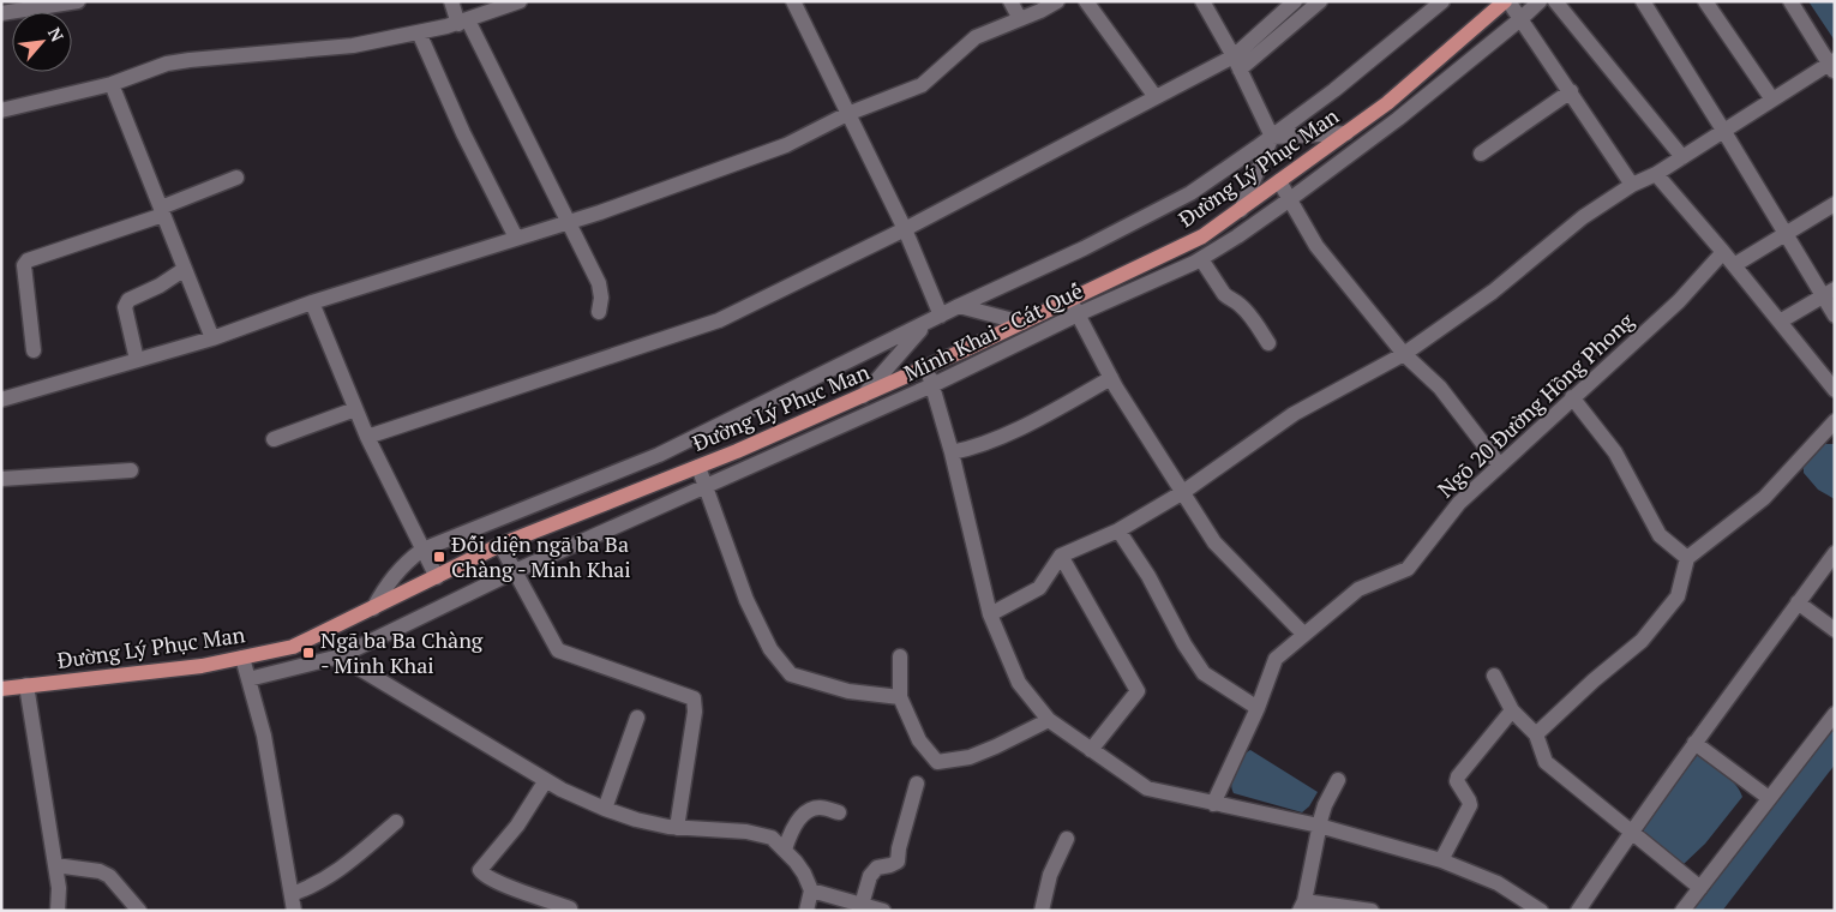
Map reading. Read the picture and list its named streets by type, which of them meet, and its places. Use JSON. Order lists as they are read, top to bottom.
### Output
{
  "streets": {
    "main road": ["Đường Lý Phục Man"],
    "street": ["Minh Khai - Cát Quế", "Ngõ 20 Đường Hồng Phong"]
  },
  "places": {
    "transit": ["Đối diện ngã ba Ba Chàng - Minh Khai", "Ngã ba Ba Chàng - Minh Khai"]
  },
  "north": "top right"
}
